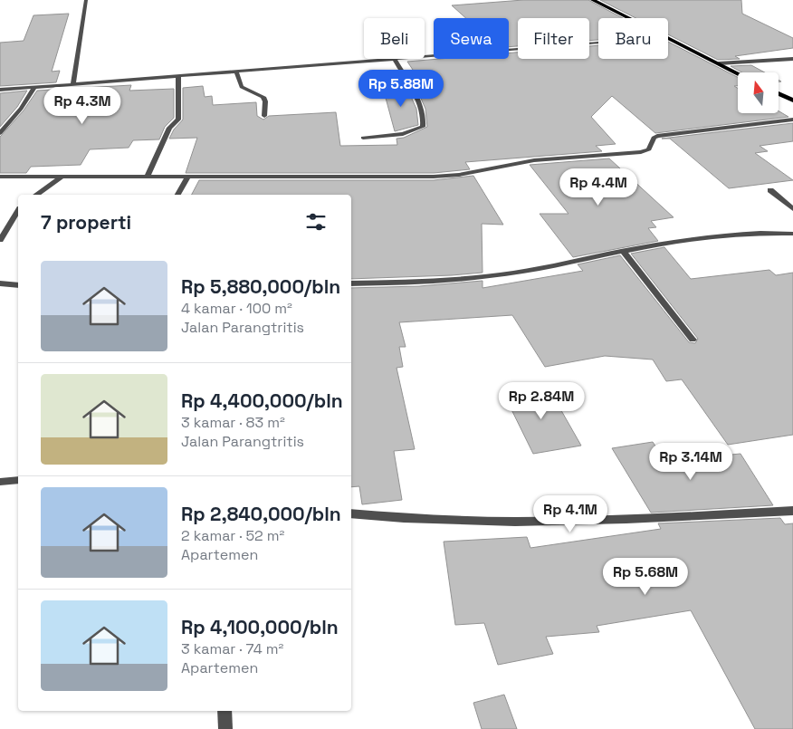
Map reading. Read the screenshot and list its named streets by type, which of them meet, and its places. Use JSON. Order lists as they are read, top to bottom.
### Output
{
  "north": "top",
  "page": {
    "chip": [
      "Beli",
      "Sewa",
      "Filter",
      "Baru"
    ],
    "price": [
      "Rp 5.88M",
      "Rp 4.3M",
      "Rp 4.4M",
      "Rp 2.84M",
      "Rp 3.14M",
      "Rp 4.1M",
      "Rp 5.68M"
    ],
    "heading": "7 properti",
    "list": [
      {
        "name": "Rp 5,880,000/bln",
        "note": "4 kamar · 100 m² · Jalan Parangtritis"
      },
      {
        "name": "Rp 4,400,000/bln",
        "note": "3 kamar · 83 m² · Jalan Parangtritis"
      },
      {
        "name": "Rp 2,840,000/bln",
        "note": "2 kamar · 52 m² · Apartemen"
      },
      {
        "name": "Rp 4,100,000/bln",
        "note": "3 kamar · 74 m² · Apartemen"
      }
    ]
  }
}
